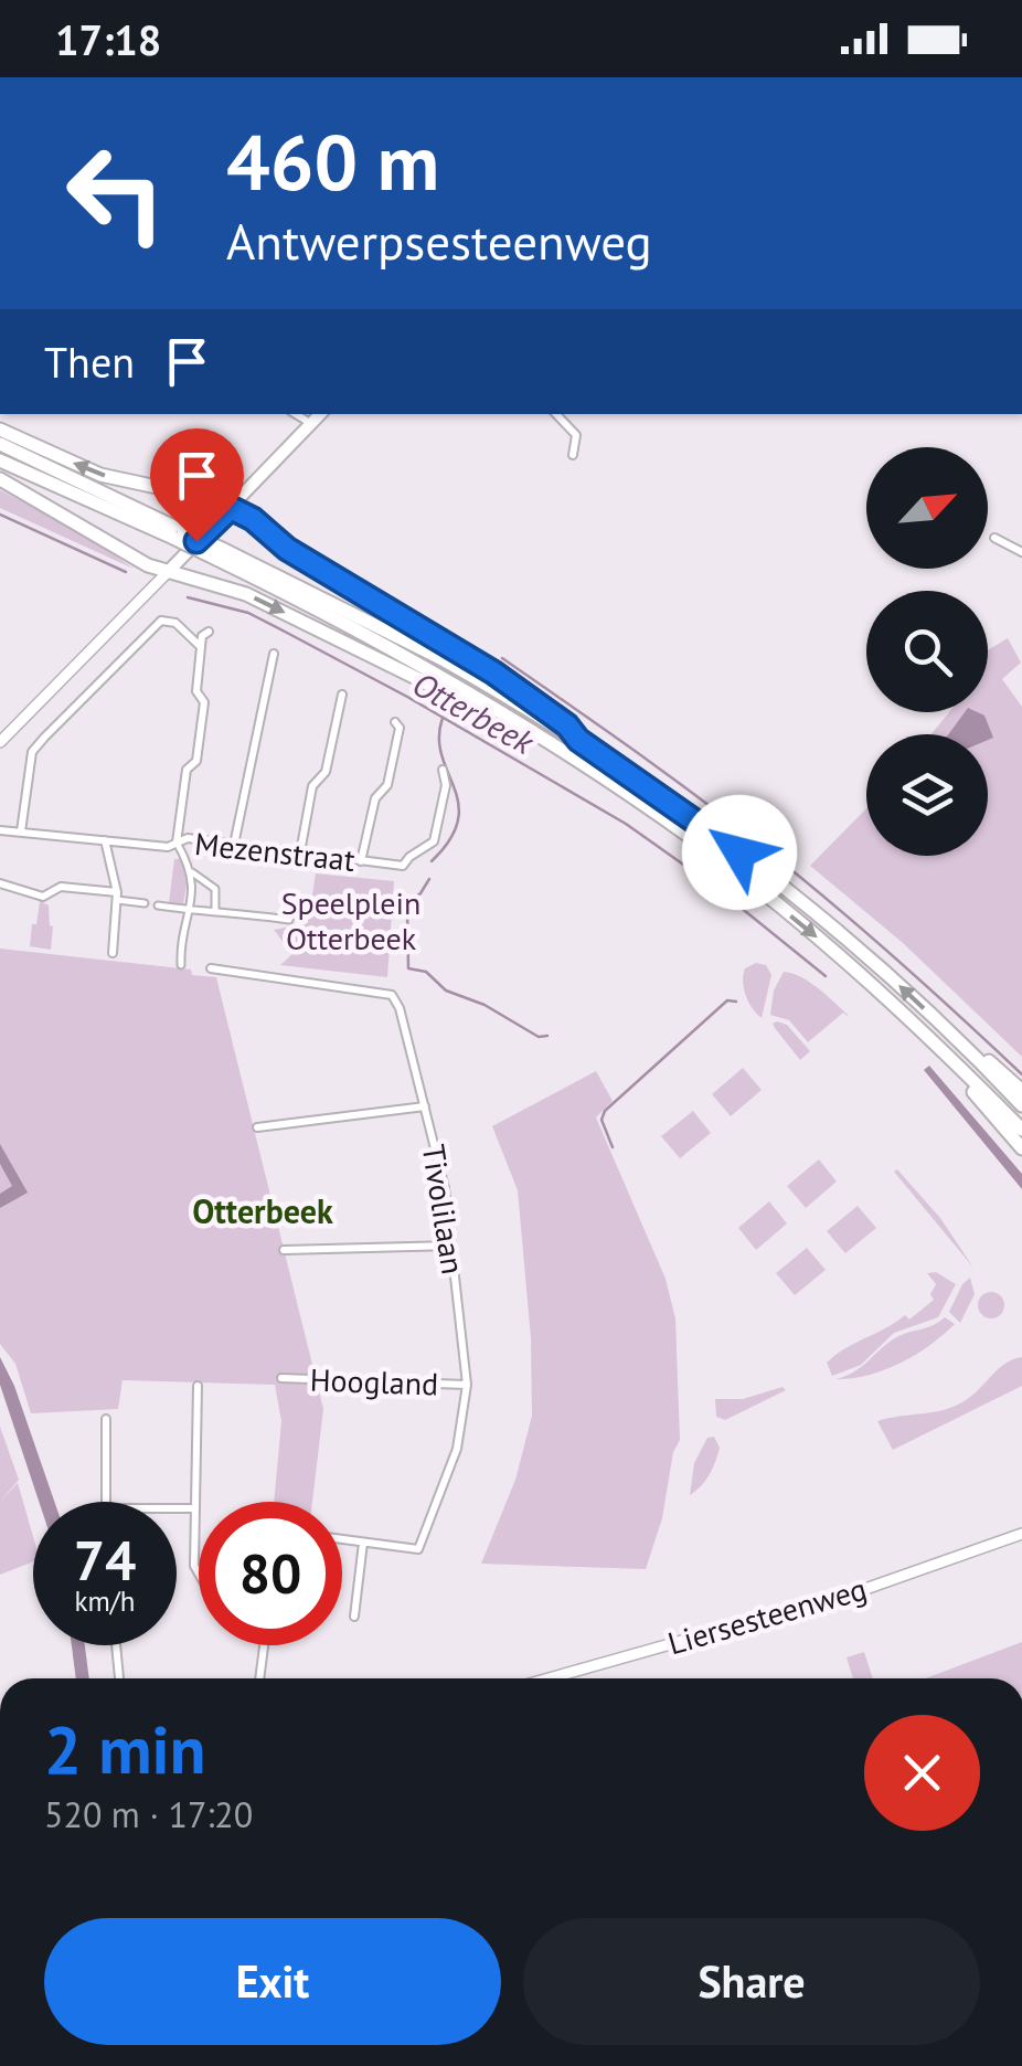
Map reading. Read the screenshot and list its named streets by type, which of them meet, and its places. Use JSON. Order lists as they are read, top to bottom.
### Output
{
  "streets": {
    "main road": ["Liersesteenweg"],
    "street": ["Mezenstraat", "Tivolilaan", "Hoogland"]
  },
  "crossings": [
    ["Tivolilaan", "Hoogland"]
  ],
  "districts": ["Otterbeek"],
  "water": ["Otterbeek"],
  "parks": ["Speelplein Otterbeek"],
  "north": "top right",
  "page": {
    "status": "17:18",
    "turn": ["460 m", "Antwerpsesteenweg"],
    "then": "Then",
    "speed": "74 km/h",
    "limit": "80",
    "heading": ["2 min", "520 m · 17:20"],
    "buttons": ["Exit", "Share"]
  }
}
